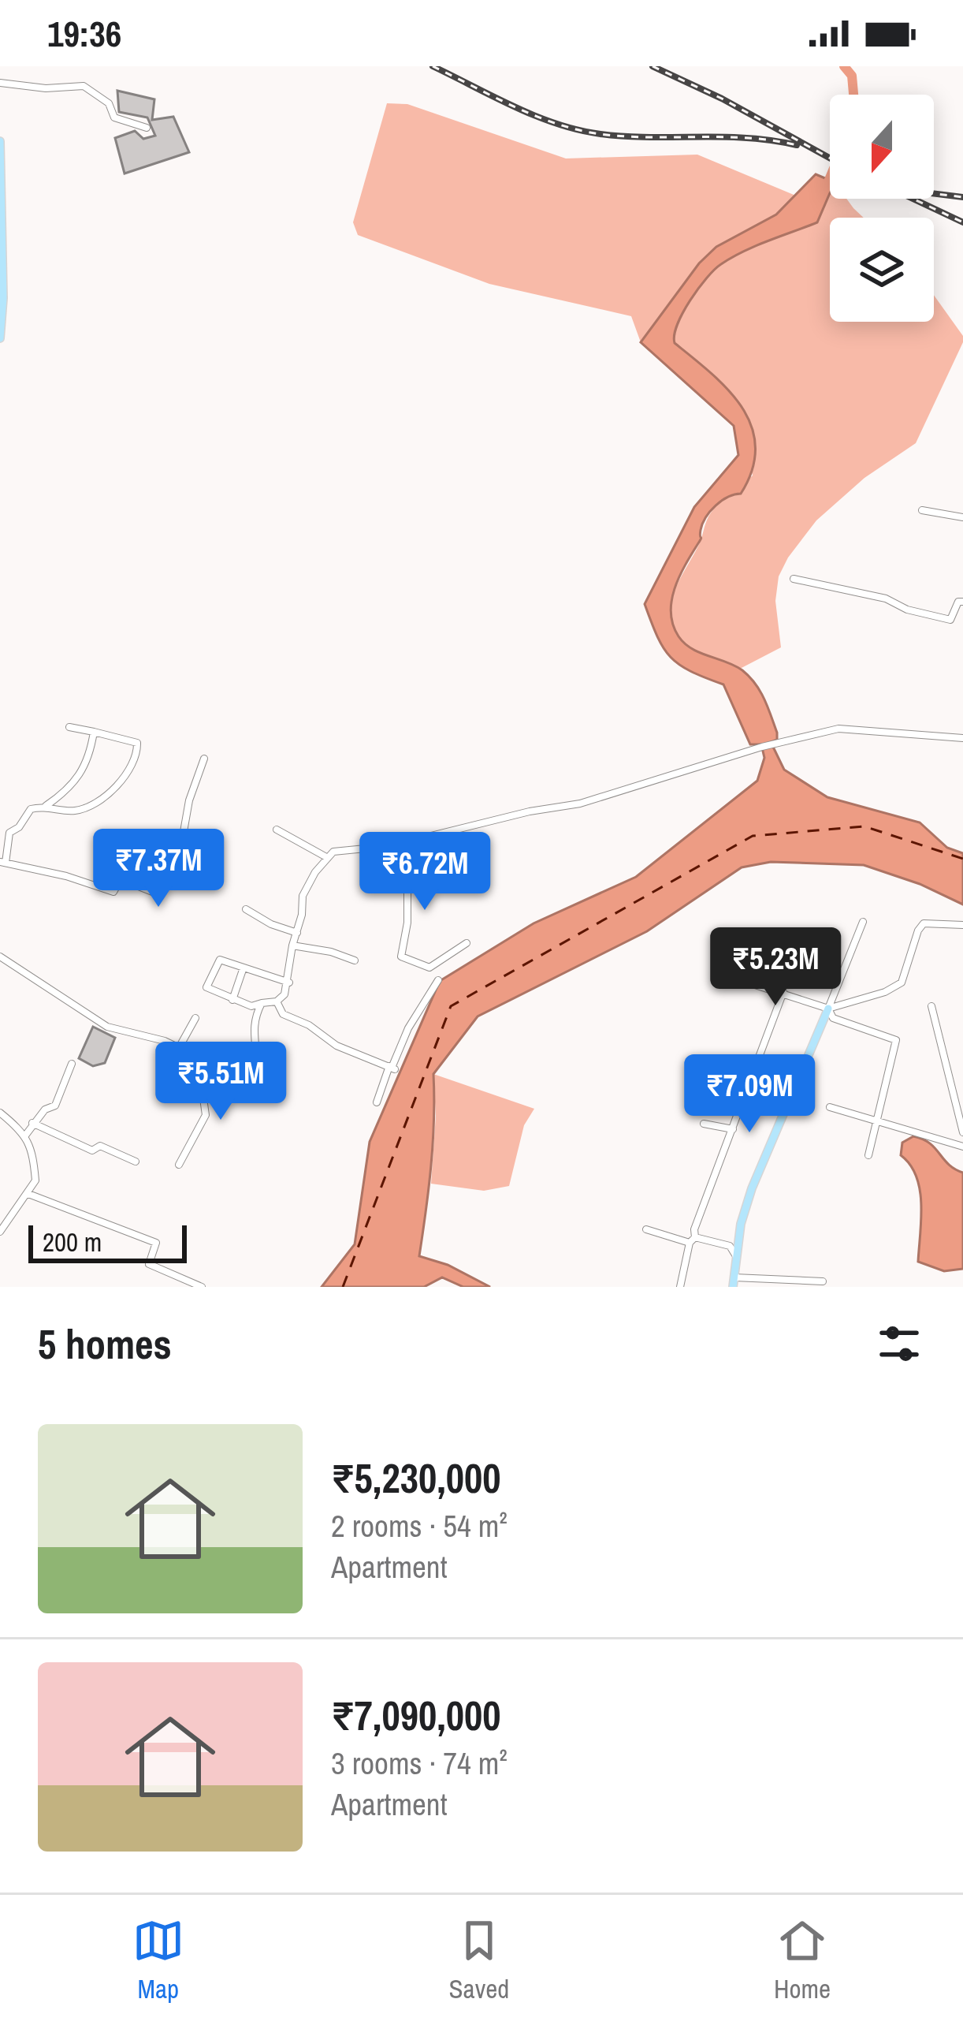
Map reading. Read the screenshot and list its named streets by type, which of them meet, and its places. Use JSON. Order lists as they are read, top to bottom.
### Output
{
  "scale_bar": "200 m",
  "north": "bottom",
  "page": {
    "status": "19:36",
    "price": [
      "₹7.37M",
      "₹6.72M",
      "₹5.23M",
      "₹5.51M",
      "₹7.09M"
    ],
    "scale": "200 m",
    "heading": "5 homes",
    "list": [
      {
        "name": "₹5,230,000",
        "note": "2 rooms · 54 m² · Apartment"
      },
      {
        "name": "₹7,090,000",
        "note": "3 rooms · 74 m² · Apartment"
      }
    ],
    "tabs": ["Map", "Saved", "Home"]
  }
}
